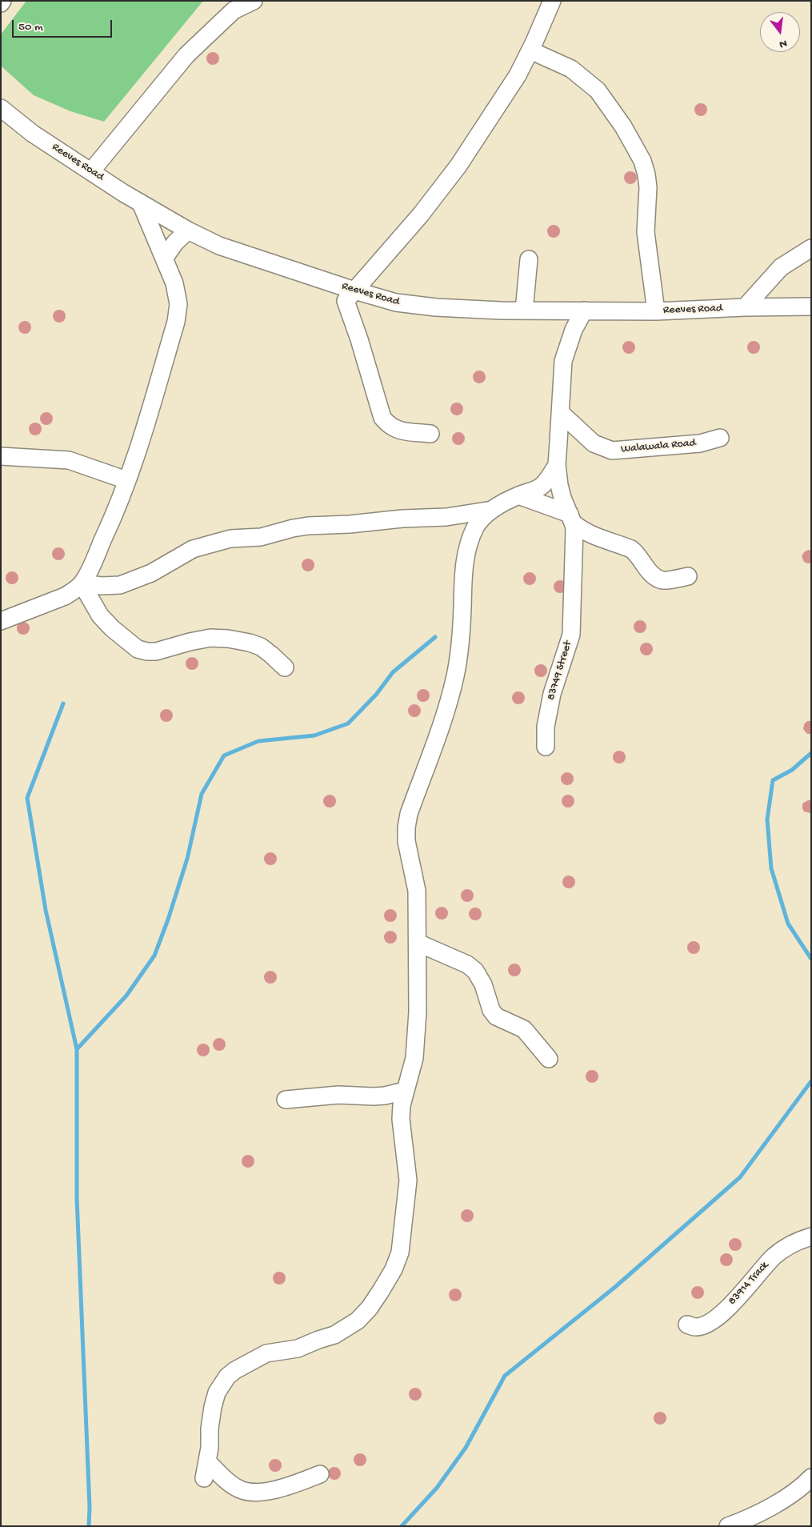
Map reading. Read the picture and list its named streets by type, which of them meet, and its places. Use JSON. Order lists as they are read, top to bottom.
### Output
{
  "streets": {
    "street": [
      "Reeves Road",
      "Walawala Road",
      "83749 Street",
      "83914 Track"
    ]
  },
  "crossings": [
    ["Reeves Road", "83749 Street"],
    ["Walawala Road", "83749 Street"]
  ],
  "scale_bar": "50 m",
  "north": "bottom"
}
